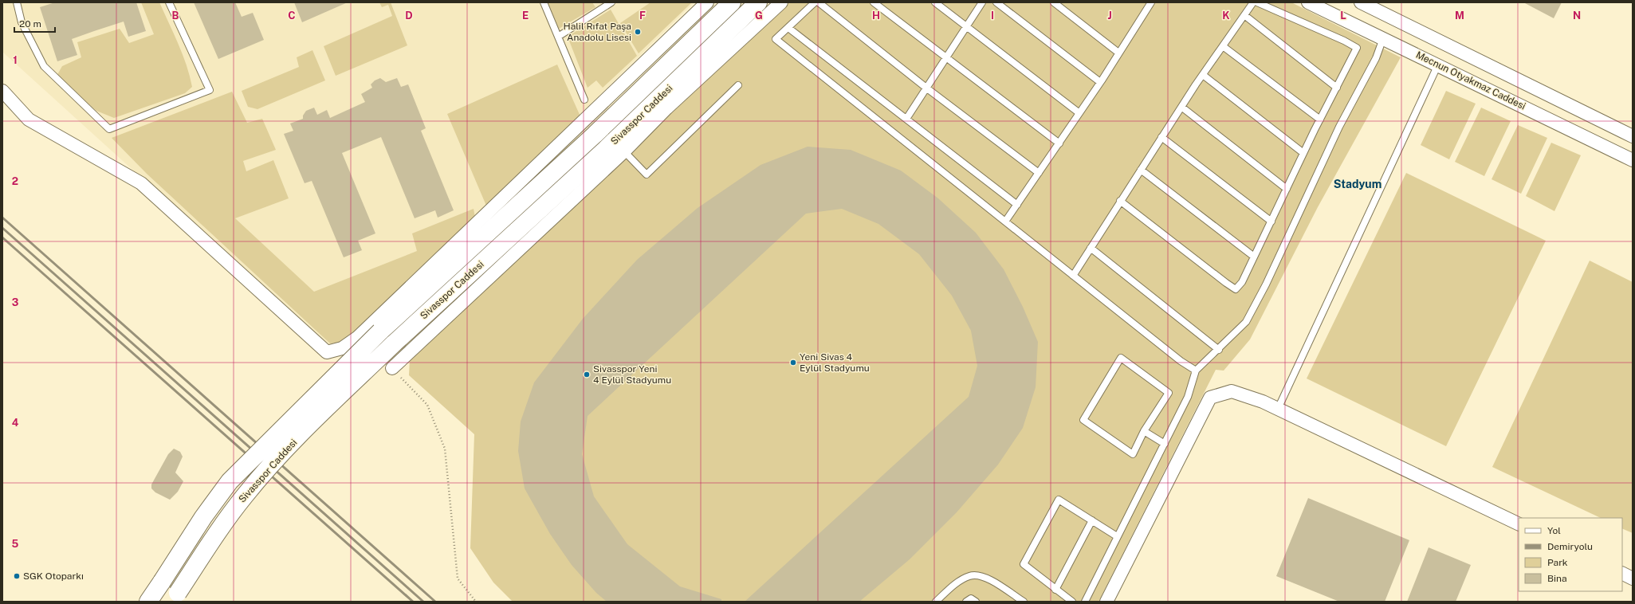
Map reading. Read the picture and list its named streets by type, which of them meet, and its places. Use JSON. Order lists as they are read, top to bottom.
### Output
{
  "streets": {
    "street": ["Mecnun Otyakmaz Caddesi", "Sivasspor Caddesi"]
  },
  "districts": ["Stadyum"],
  "places": [
    "Halil Rıfat Paşa Anadolu Lisesi",
    "Yeni Sivas 4 Eylül Stadyumu",
    "Sivasspor Yeni 4 Eylül Stadyumu",
    "SGK Otoparkı"
  ],
  "legend": [
    "Yol",
    "Demiryolu",
    "Park",
    "Bina"
  ],
  "scale_bar": "20 m",
  "grid": {
    "columns": [
      "B",
      "C",
      "D",
      "E",
      "F",
      "G",
      "H",
      "I",
      "J",
      "K",
      "L",
      "M",
      "N"
    ],
    "rows": [
      "1",
      "2",
      "3",
      "4",
      "5"
    ]
  }
}
